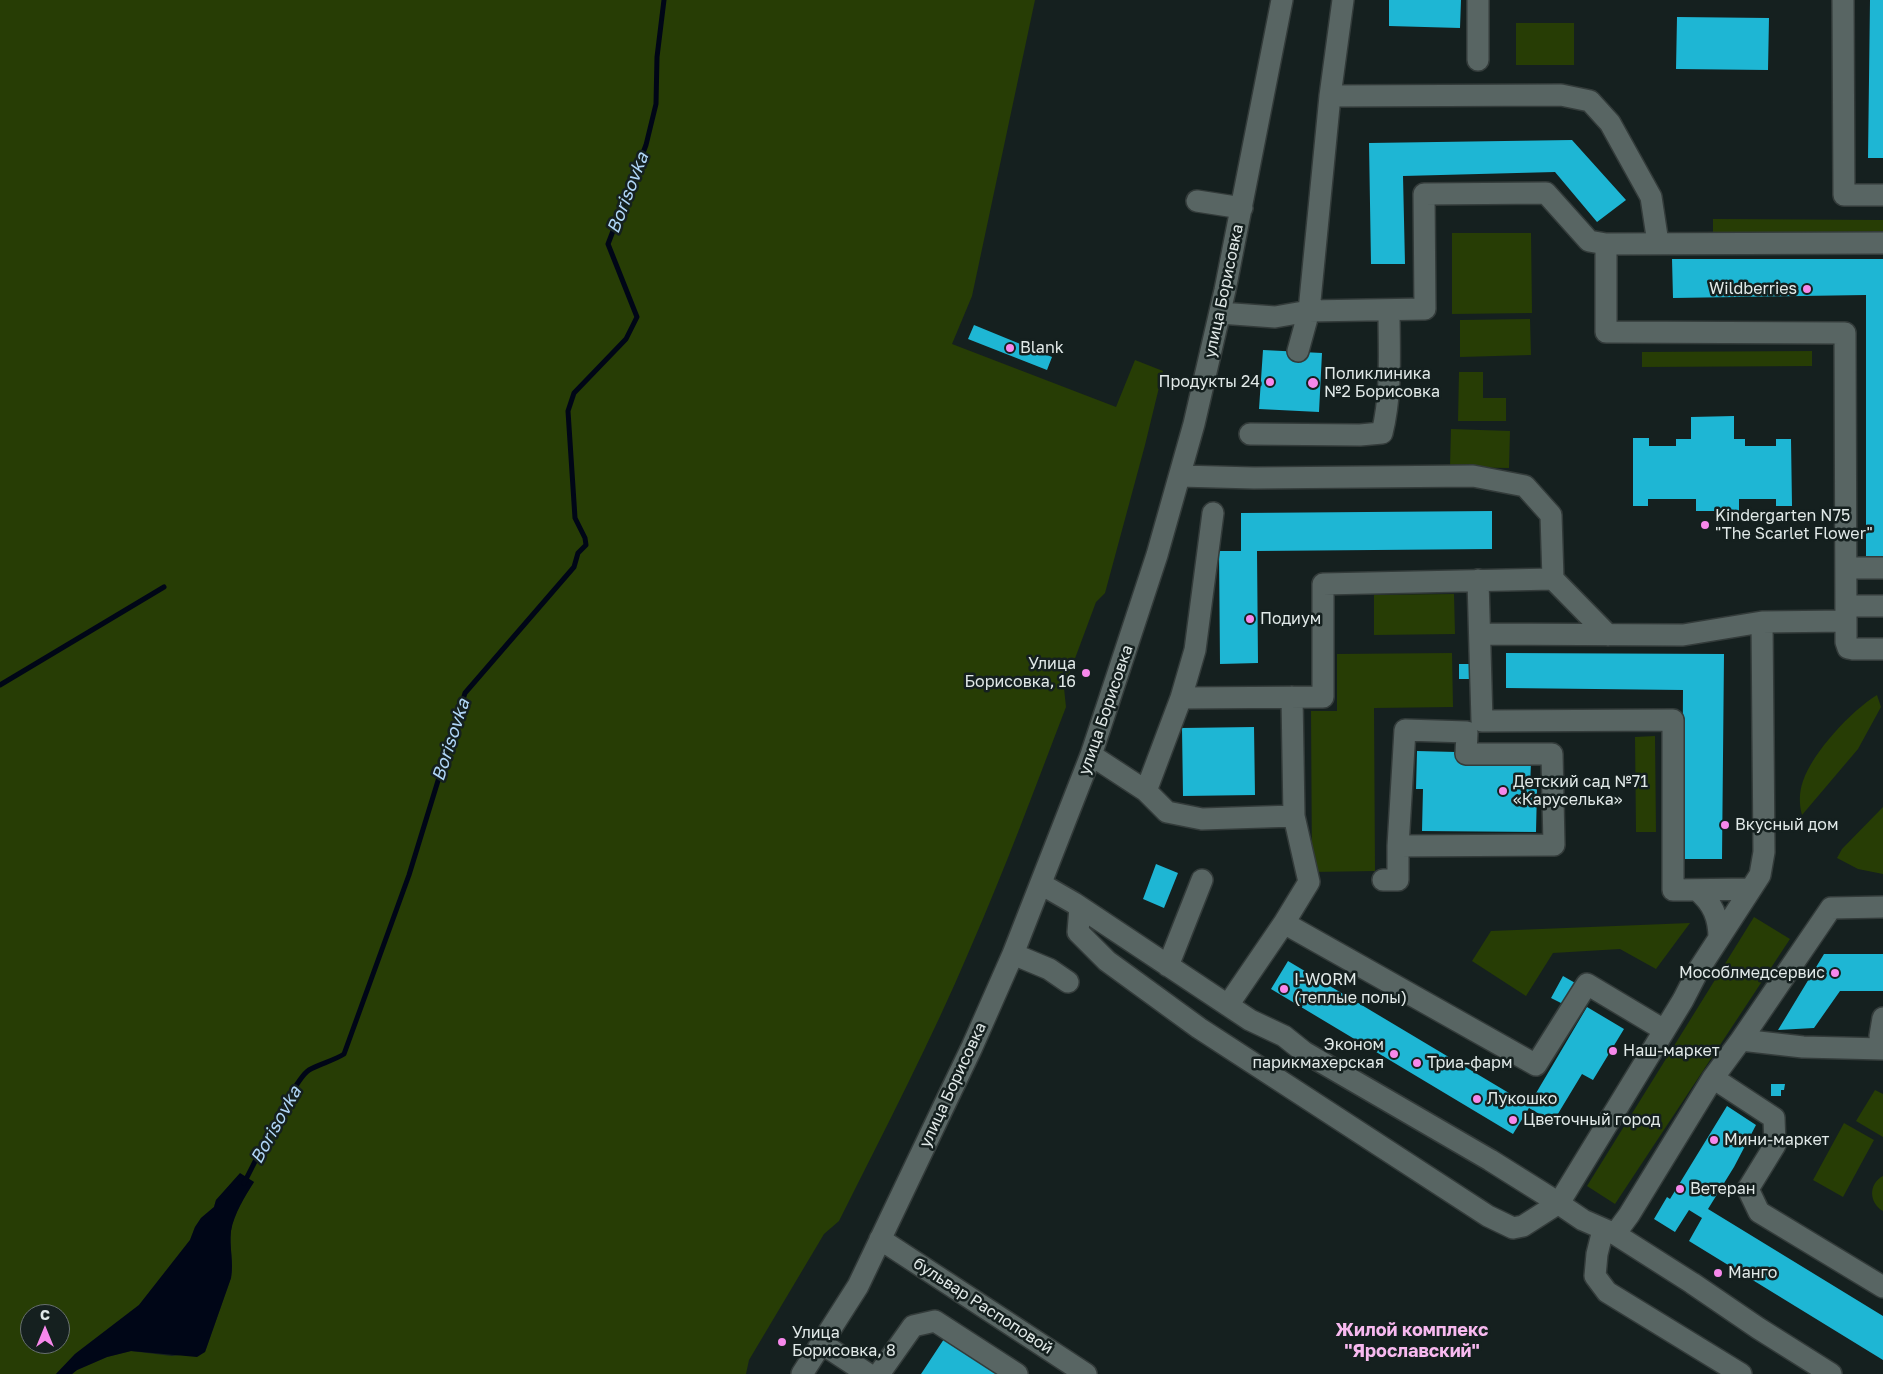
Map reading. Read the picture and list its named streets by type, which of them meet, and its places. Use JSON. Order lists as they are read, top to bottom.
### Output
{
  "streets": {
    "street": ["улица Борисовка", "бульвар Распоповой"]
  },
  "crossings": [
    ["улица Борисовка", "бульвар Распоповой"]
  ],
  "districts": ["Жилой комплекс \"Ярославский\""],
  "water": ["Borisovka"],
  "places": [
    "Wildberries",
    "Blank",
    "Продукты 24",
    "Поликлиника №2 Борисовка",
    "Kindergarten N75 \"The Scarlet Flower\"",
    "Подиум",
    "Улица Борисовка, 16",
    "Детский сад №71 «Каруселька»",
    "Вкусный дом",
    "Мособлмедсервис",
    "I-WORM (теплые полы)",
    "Наш-маркет",
    "Эконом парикмахерская",
    "Триа-фарм",
    "Лукошко",
    "Цветочный город",
    "Мини-маркет",
    "Ветеран",
    "Манго",
    "Улица Борисовка, 8"
  ],
  "north": "top"
}
